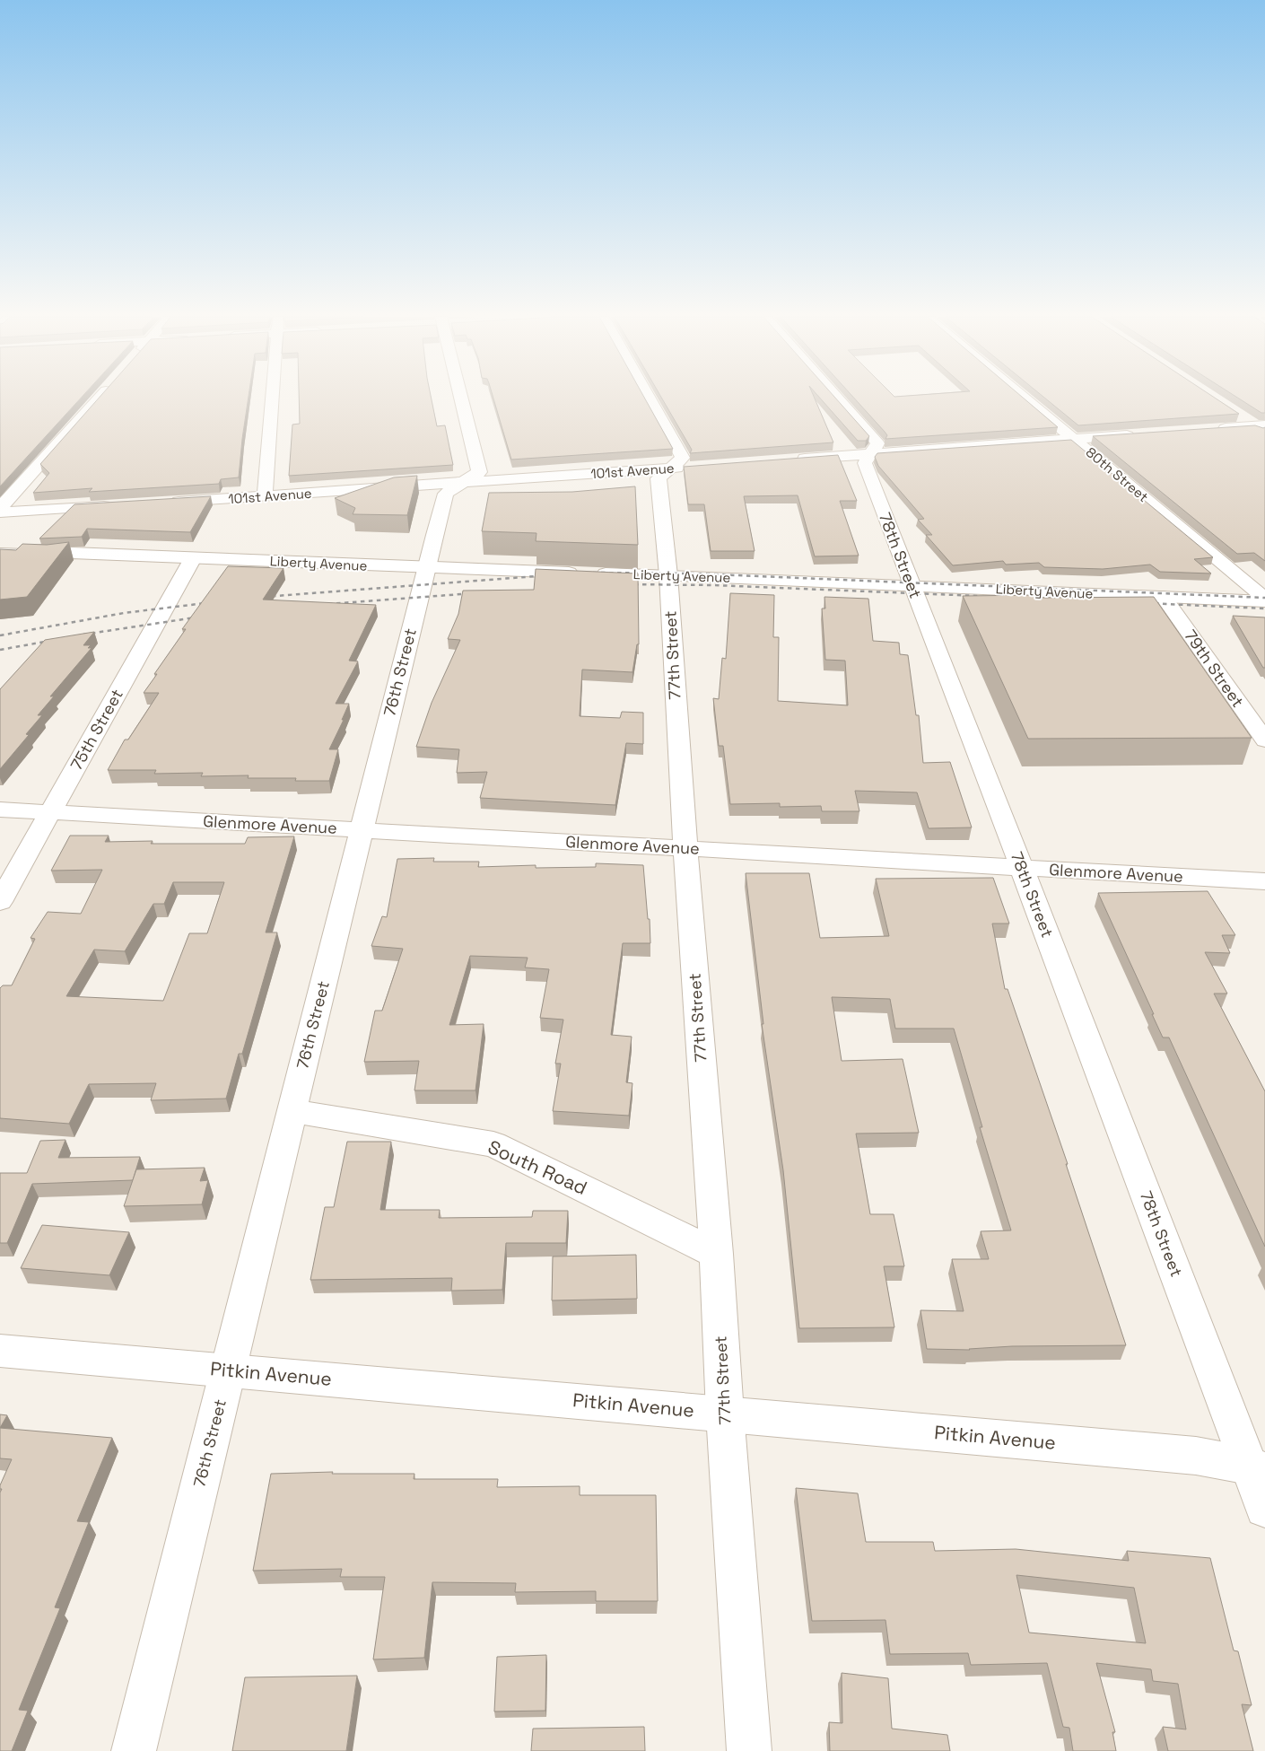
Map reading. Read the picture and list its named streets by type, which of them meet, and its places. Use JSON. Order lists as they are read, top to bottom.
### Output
{
  "streets": {
    "street": [
      "101st Avenue",
      "80th Street",
      "78th Street",
      "Liberty Avenue",
      "77th Street",
      "79th Street",
      "76th Street",
      "75th Street",
      "Glenmore Avenue",
      "South Road",
      "Pitkin Avenue"
    ]
  },
  "crossings": [
    ["101st Avenue", "77th Street"],
    ["101st Avenue", "76th Street"],
    ["80th Street", "Liberty Avenue"],
    ["78th Street", "Liberty Avenue"],
    ["78th Street", "Glenmore Avenue"],
    ["78th Street", "Pitkin Avenue"],
    ["Liberty Avenue", "77th Street"],
    ["Liberty Avenue", "79th Street"],
    ["Liberty Avenue", "76th Street"],
    ["Liberty Avenue", "75th Street"],
    ["77th Street", "Glenmore Avenue"],
    ["77th Street", "South Road"],
    ["77th Street", "Pitkin Avenue"],
    ["76th Street", "Glenmore Avenue"],
    ["76th Street", "South Road"],
    ["76th Street", "Pitkin Avenue"],
    ["75th Street", "Glenmore Avenue"]
  ]
}
